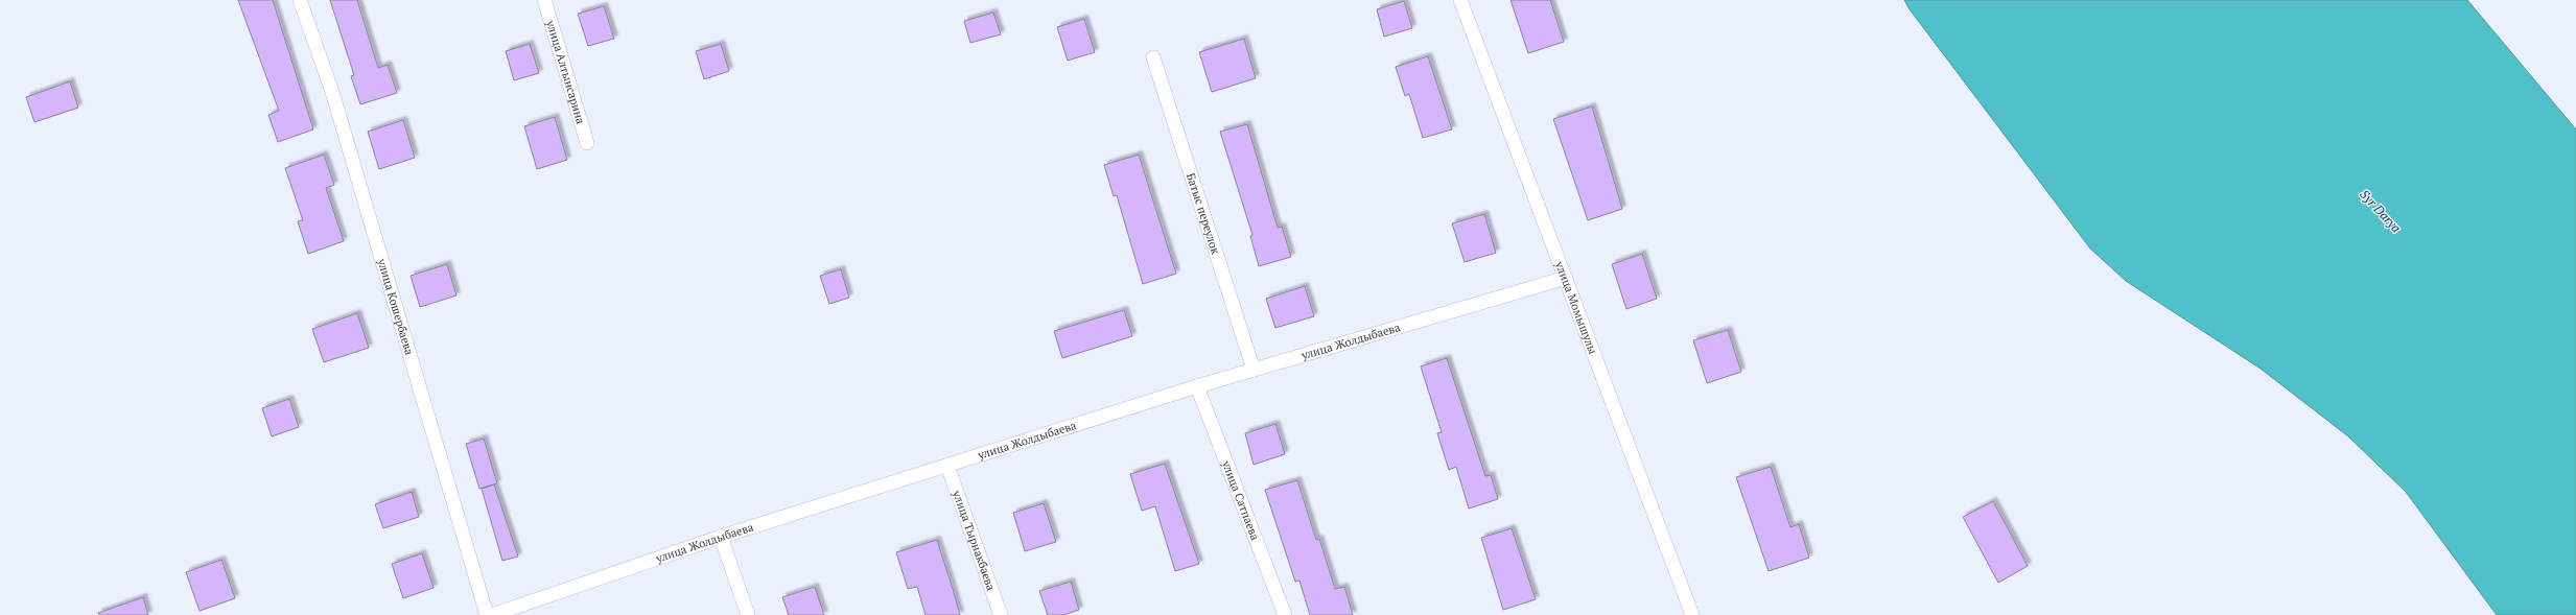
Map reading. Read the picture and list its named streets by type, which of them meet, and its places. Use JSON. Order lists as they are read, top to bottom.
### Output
{
  "streets": {
    "street": [
      "улица Алтынсарина",
      "Батыс переулок",
      "улица Кошербаева",
      "улица Момышулы",
      "улица Жолдыбаева",
      "улица Сатпаева",
      "улица Тырнакбаева"
    ]
  },
  "crossings": [
    ["Батыс переулок", "улица Жолдыбаева"],
    ["улица Момышулы", "улица Жолдыбаева"],
    ["улица Жолдыбаева", "улица Сатпаева"],
    ["улица Жолдыбаева", "улица Тырнакбаева"]
  ],
  "water": ["Syr Darya"]
}
